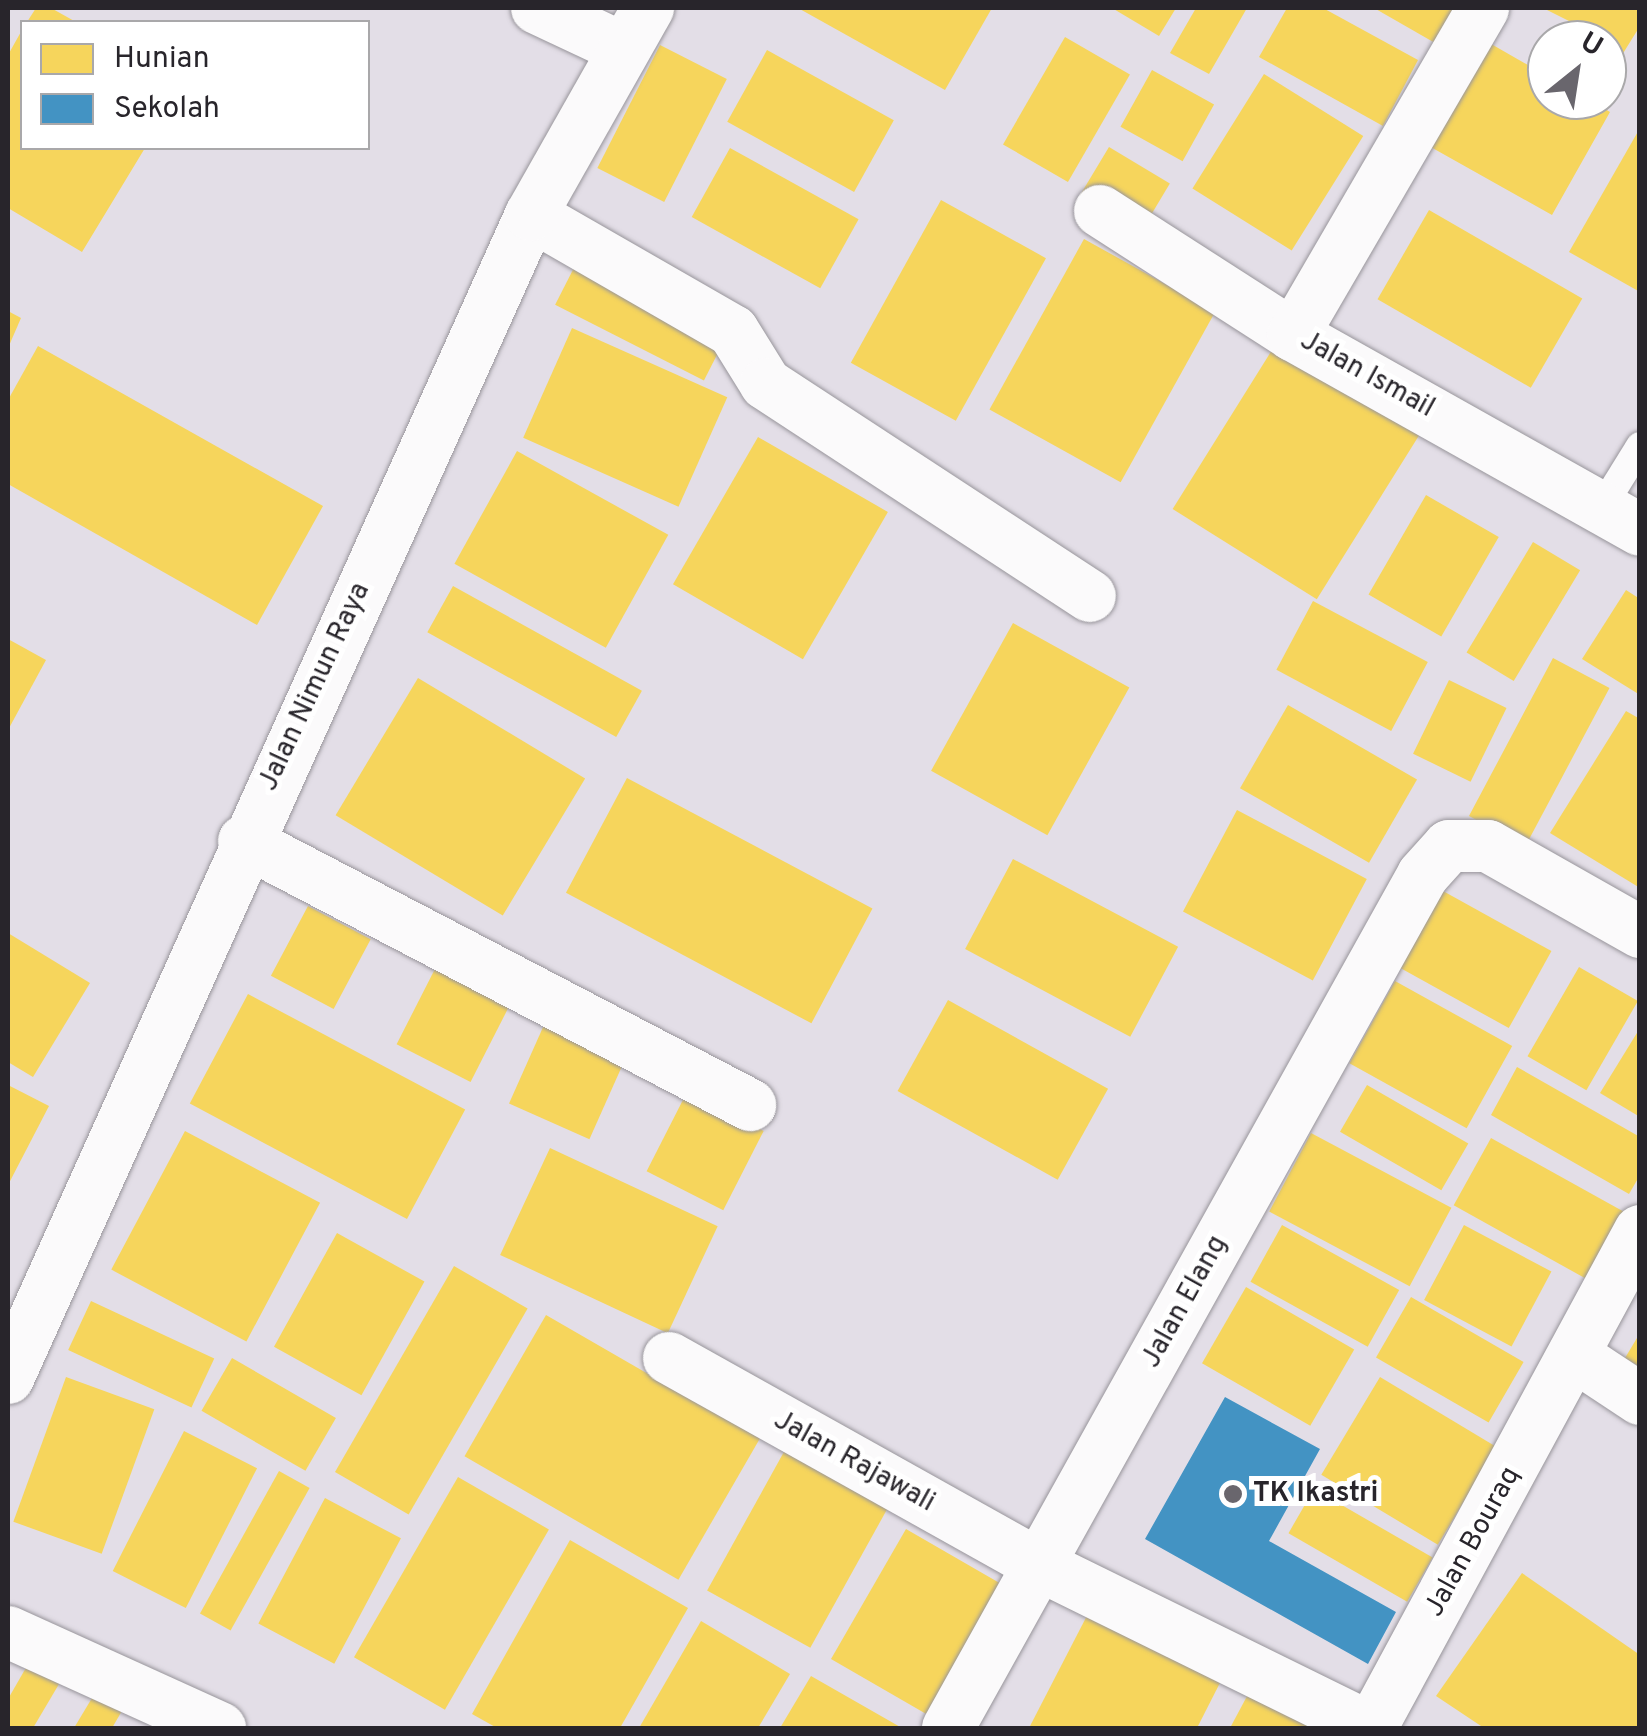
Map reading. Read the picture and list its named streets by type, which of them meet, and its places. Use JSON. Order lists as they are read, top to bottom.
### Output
{
  "streets": {
    "street": [
      "Jalan Ismail",
      "Jalan Nimun Raya",
      "Jalan Elang",
      "Jalan Rajawali",
      "Jalan Bouraq"
    ]
  },
  "crossings": [
    ["Jalan Elang", "Jalan Rajawali"],
    ["Jalan Elang", "Jalan Bouraq"],
    ["Jalan Rajawali", "Jalan Bouraq"]
  ],
  "places": ["TK Ikastri"],
  "legend": ["Hunian", "Sekolah"],
  "north": "top right"
}
